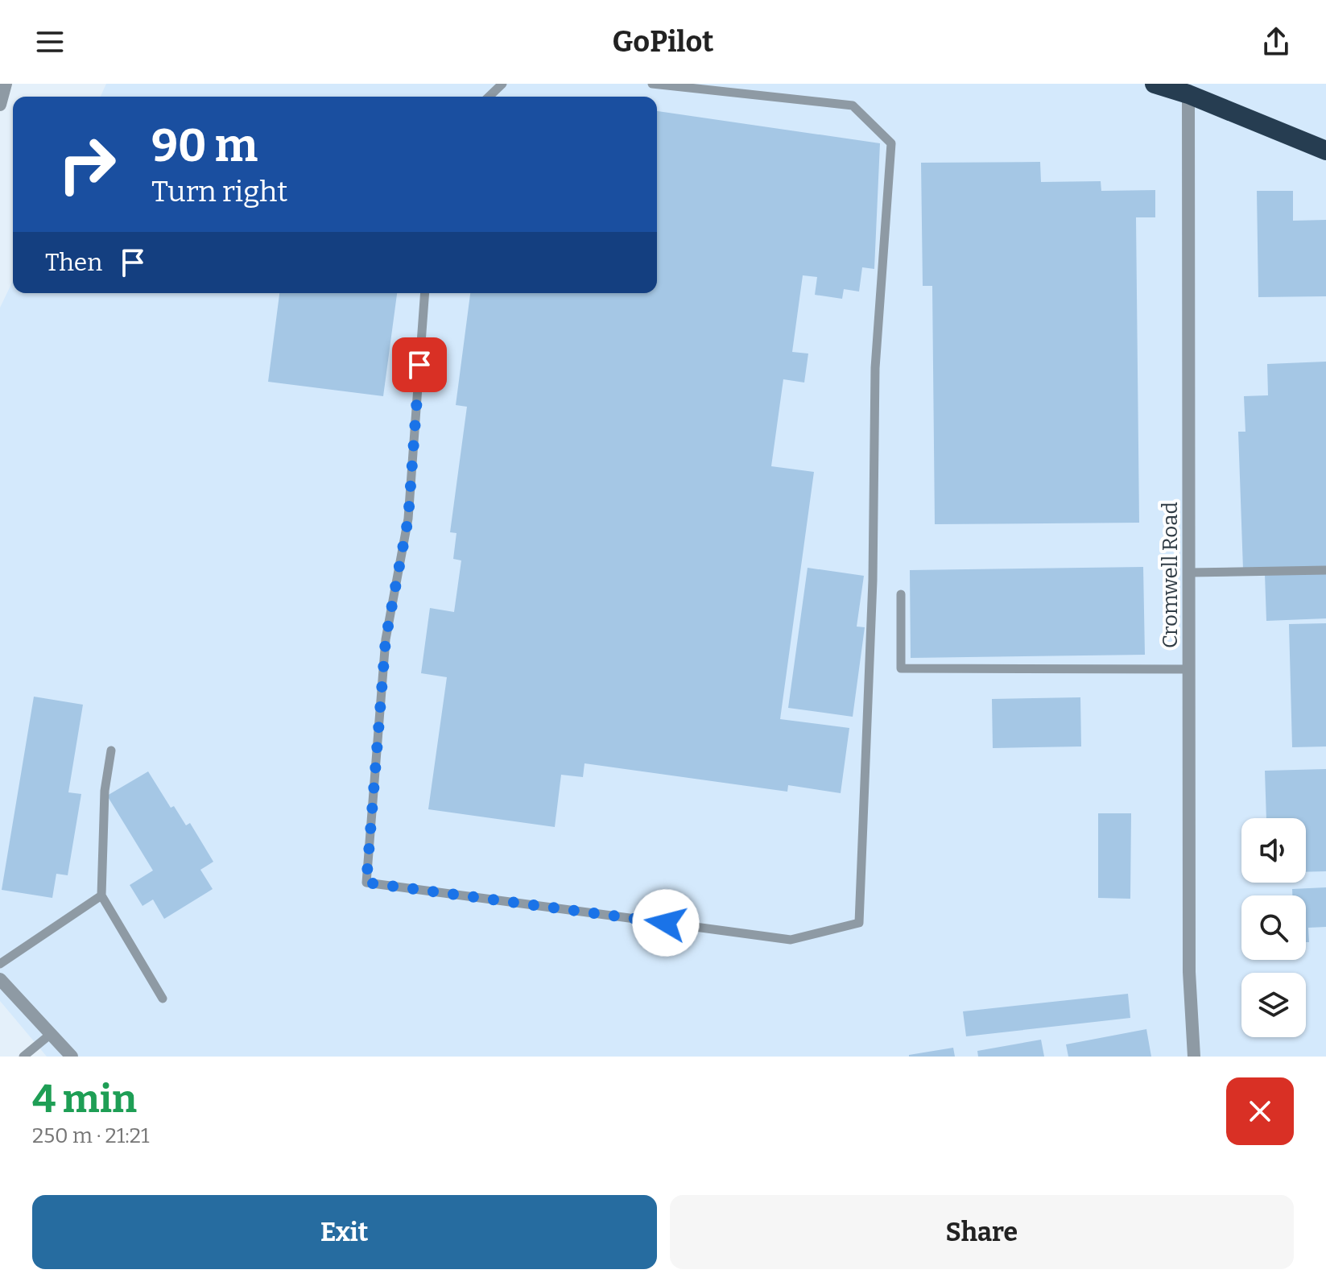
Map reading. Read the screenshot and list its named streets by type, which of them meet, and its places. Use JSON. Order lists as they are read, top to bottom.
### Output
{
  "streets": {
    "street": ["Cromwell Road"]
  },
  "page": {
    "header": "GoPilot",
    "turn": ["90 m", "Turn right"],
    "then": "Then",
    "heading": ["4 min", "250 m · 21:21"],
    "buttons": ["Exit", "Share"]
  }
}
